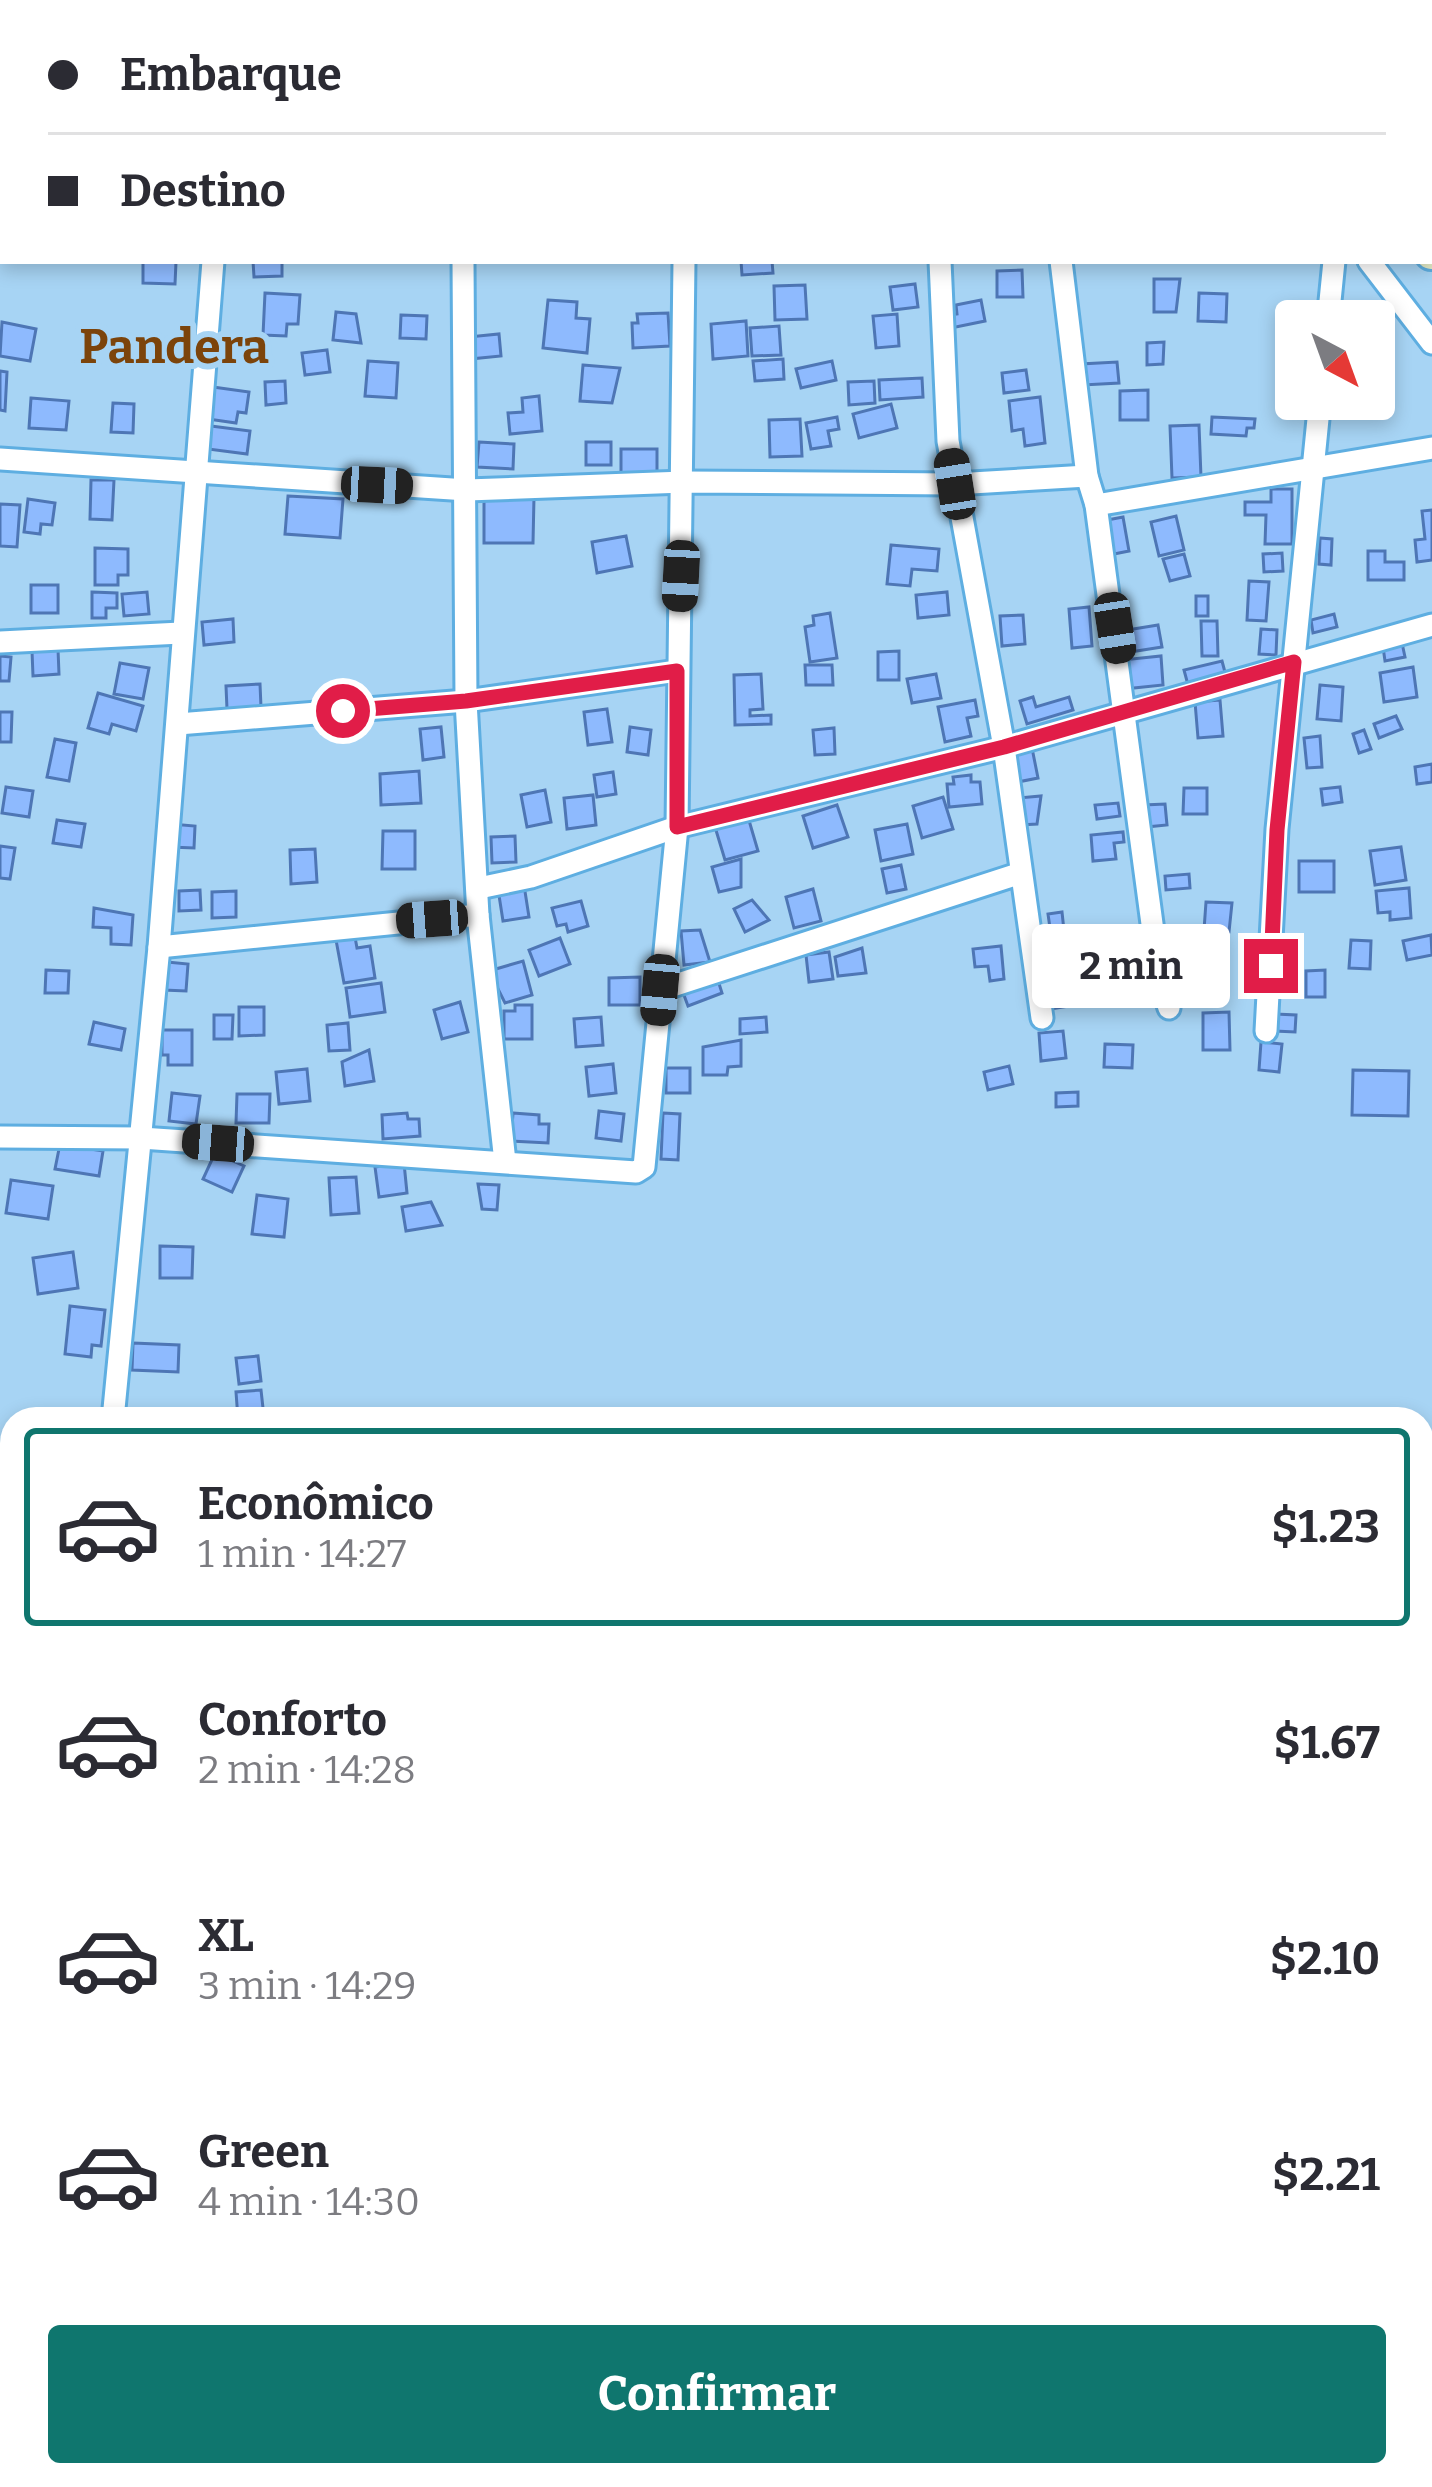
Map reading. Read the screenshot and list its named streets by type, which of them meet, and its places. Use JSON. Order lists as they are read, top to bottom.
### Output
{
  "districts": ["Pandera"],
  "north": "bottom right",
  "page": {
    "banner": ["Embarque", "Destino"],
    "bubble": "2 min",
    "list": [
      {
        "name": "Econômico",
        "note": "1 min · 14:27",
        "value": "$1.23"
      },
      {
        "name": "Conforto",
        "note": "2 min · 14:28",
        "value": "$1.67"
      },
      {
        "name": "XL",
        "note": "3 min · 14:29",
        "value": "$2.10"
      },
      {
        "name": "Green",
        "note": "4 min · 14:30",
        "value": "$2.21"
      }
    ],
    "buttons": "Confirmar"
  }
}
